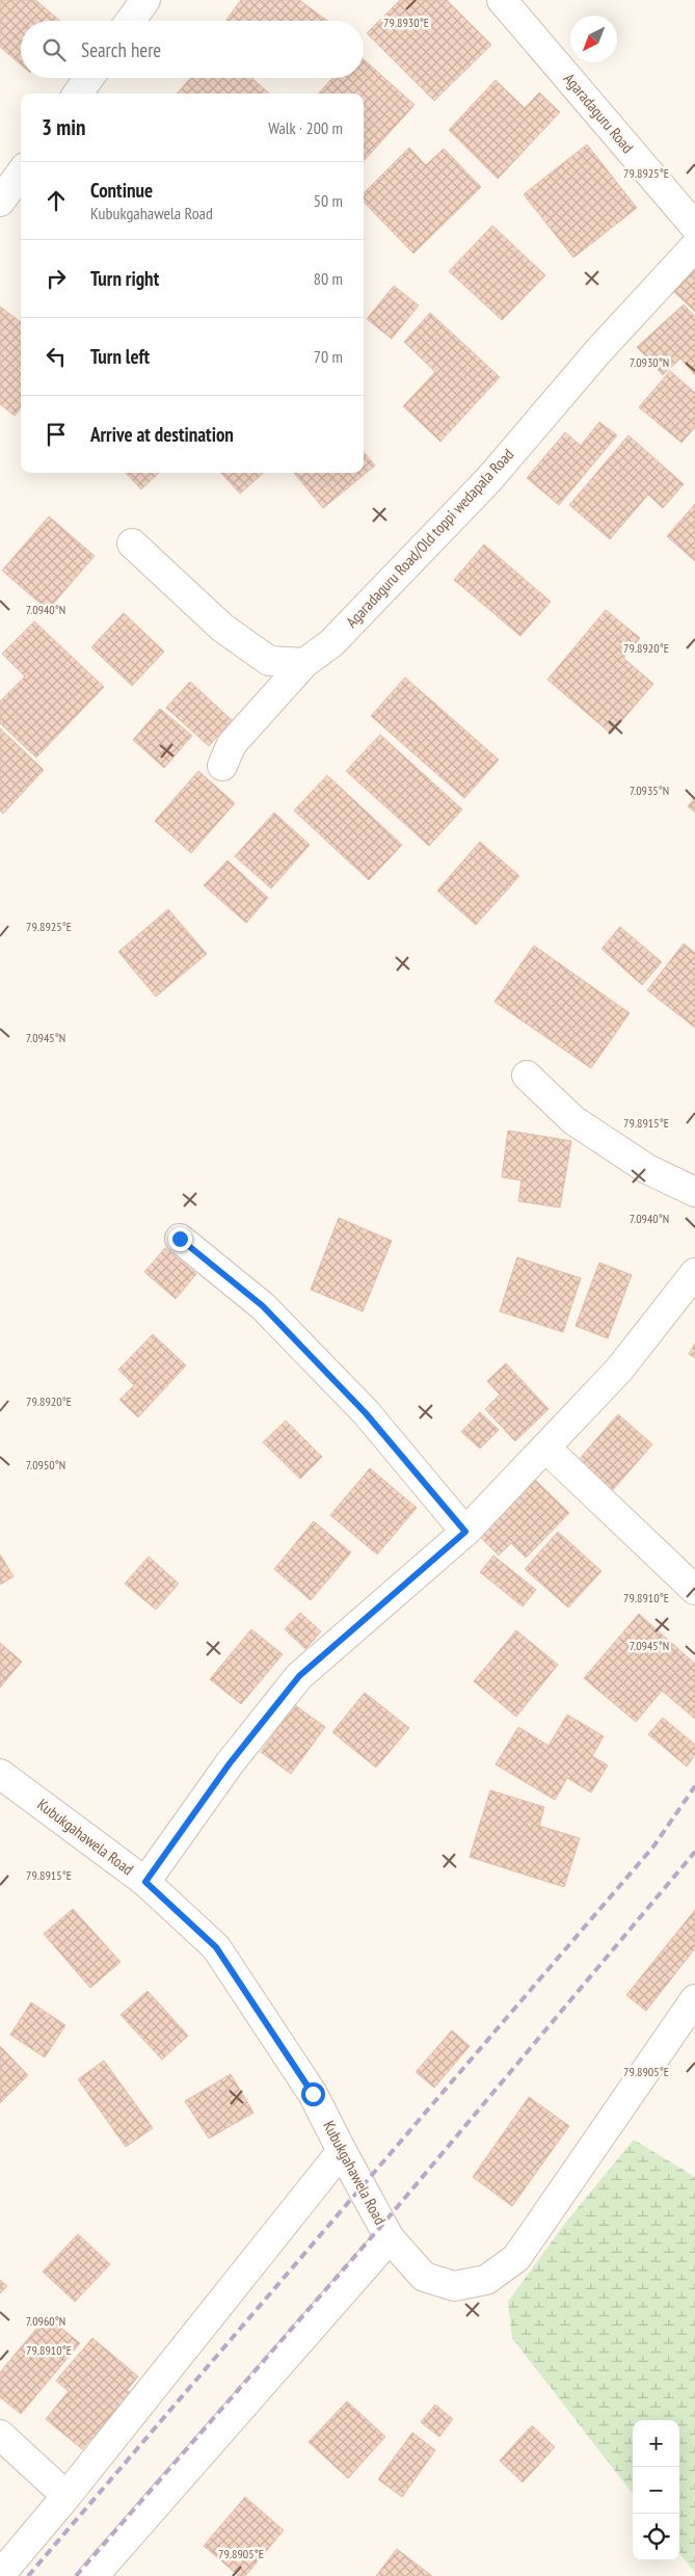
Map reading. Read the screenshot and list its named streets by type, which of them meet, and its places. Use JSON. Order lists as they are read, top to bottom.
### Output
{
  "streets": {
    "street": ["Agaradaguru Road", "Agaradaguru Road/Old toppi wedapala Road", "Kubukgahawela Road"]
  },
  "north": "bottom left",
  "page": {
    "search": "Search here",
    "heading": ["3 min", "Walk · 200 m"],
    "list": [
      ["Continue", "Kubukgahawela Road", "50 m"],
      ["Turn right", "80 m"],
      ["Turn left", "70 m"],
      "Arrive at destination"
    ],
    "map_buttons": ["+", "−"]
  },
  "coordinates": [
    "79.8930°E",
    "79.8925°E",
    "7.0930°N",
    "7.0940°N",
    "79.8920°E",
    "7.0935°N",
    "7.0945°N",
    "79.8915°E",
    "7.0950°N",
    "79.8910°E",
    "79.8905°E",
    "7.0960°N"
  ]
}
